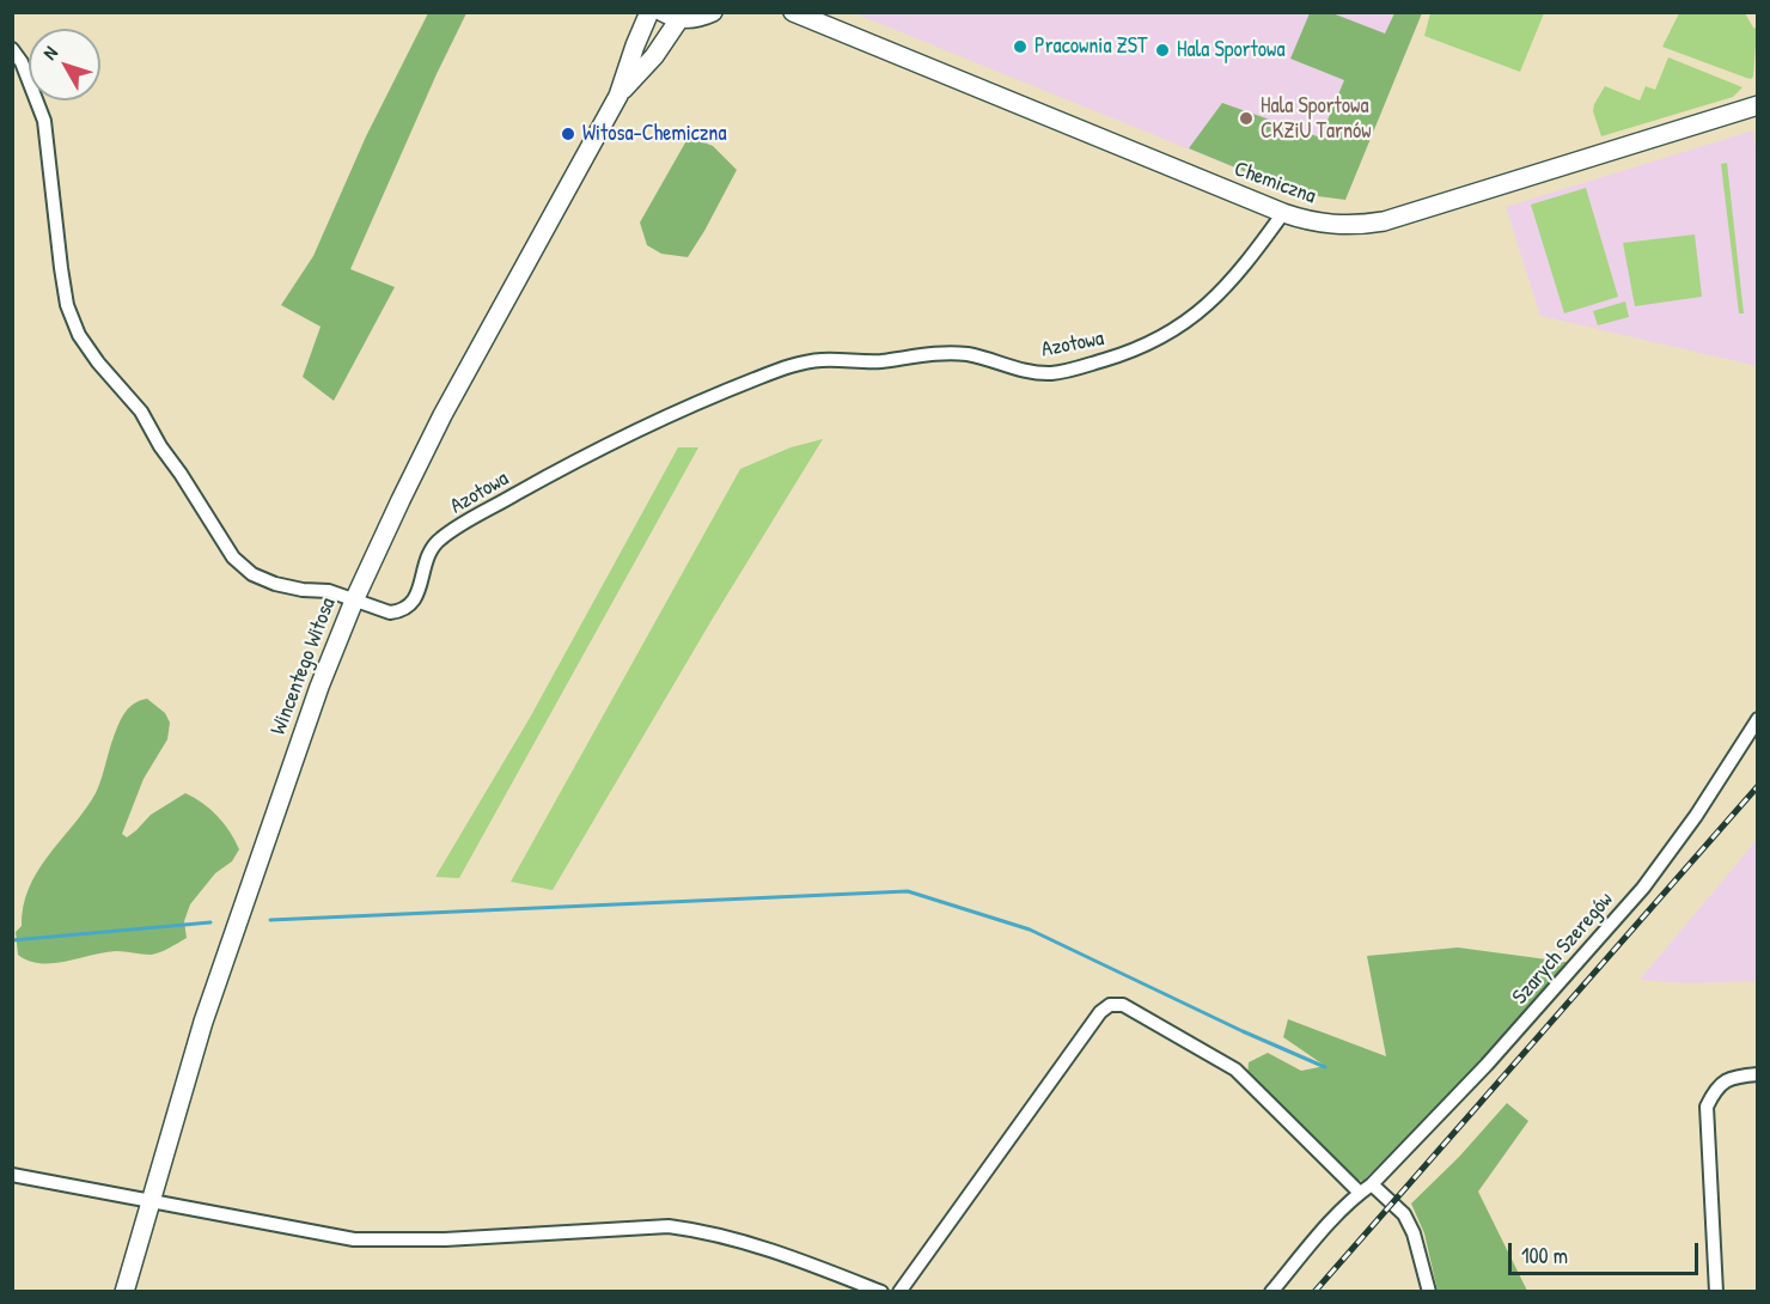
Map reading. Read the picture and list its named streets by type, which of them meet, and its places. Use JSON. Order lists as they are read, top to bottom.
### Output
{
  "streets": {
    "main road": ["Chemiczna", "Wincentego Witosa"],
    "street": ["Azotowa", "Szarych Szeregów"]
  },
  "crossings": [
    ["Chemiczna", "Azotowa"],
    ["Azotowa", "Wincentego Witosa"]
  ],
  "places": [
    "Pracownia ZST",
    "Hala Sportowa",
    "Hala Sportowa CKZiU Tarnów",
    "Witosa-Chemiczna"
  ],
  "scale_bar": "100 m",
  "north": "top left"
}
